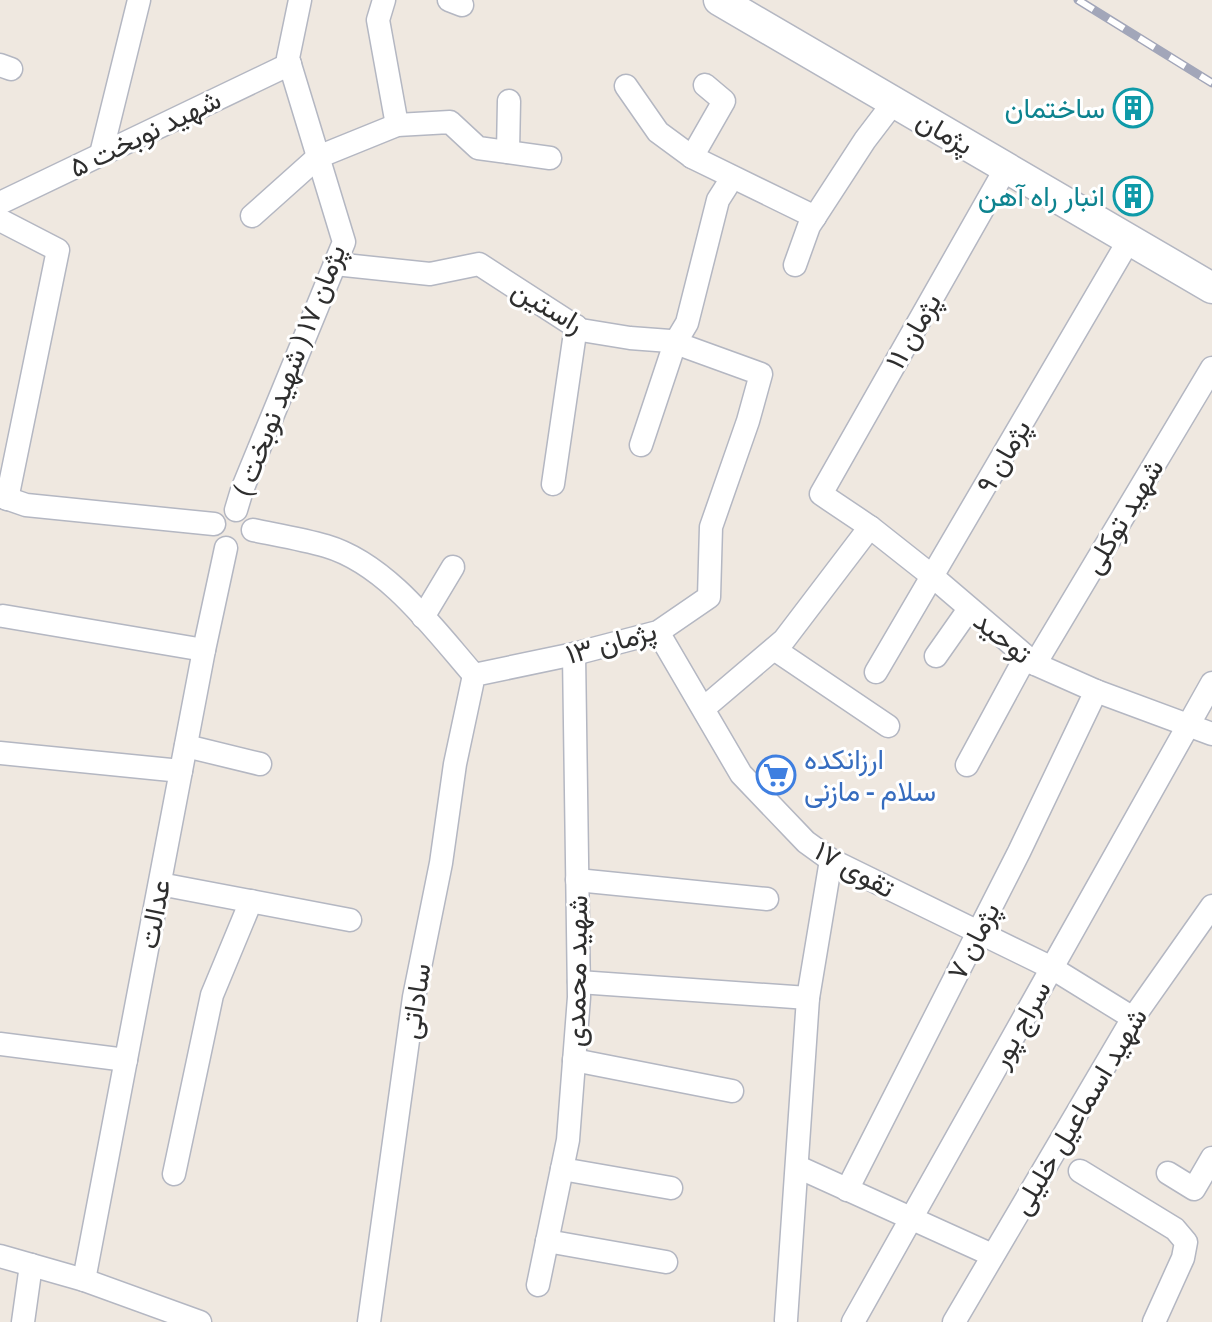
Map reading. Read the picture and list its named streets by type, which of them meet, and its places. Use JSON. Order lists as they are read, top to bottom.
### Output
{
  "streets": {
    "main road": ["پژمان"],
    "street": [
      "شهید نوبخت ۵",
      "راستین",
      "پژمان ۱۱",
      "پژمان ۱۷ ( شهید نوبخت )",
      "پژمان ۹",
      "شهید توکلی",
      "توحید",
      "پژمان ۱۳",
      "تقوی ۱۷",
      "عدالت",
      "پژمان ۷",
      "شهید محمدی",
      "ساداتی",
      "سراج پور",
      "شهید اسماعیل خلیلی"
    ]
  },
  "crossings": [
    ["پژمان", "پژمان ۱۱"],
    ["پژمان", "پژمان ۹"],
    ["شهید نوبخت ۵", "پژمان ۱۷ ( شهید نوبخت )"],
    ["راستین", "پژمان ۱۷ ( شهید نوبخت )"],
    ["راستین", "پژمان ۱۳"],
    ["پژمان ۱۱", "توحید"],
    ["پژمان ۱۷ ( شهید نوبخت )", "عدالت"],
    ["پژمان ۹", "توحید"],
    ["شهید توکلی", "توحید"],
    ["توحید", "پژمان ۷"],
    ["توحید", "سراج پور"],
    ["پژمان ۱۳", "تقوی ۱۷"],
    ["پژمان ۱۳", "شهید محمدی"],
    ["پژمان ۱۳", "ساداتی"],
    ["تقوی ۱۷", "پژمان ۷"],
    ["تقوی ۱۷", "سراج پور"],
    ["تقوی ۱۷", "شهید اسماعیل خلیلی"]
  ],
  "places": {
    "building": ["ساختمان", "انبار راه آهن"],
    "supermarket": ["ارزانکده سلام - مازنی"]
  }
}
